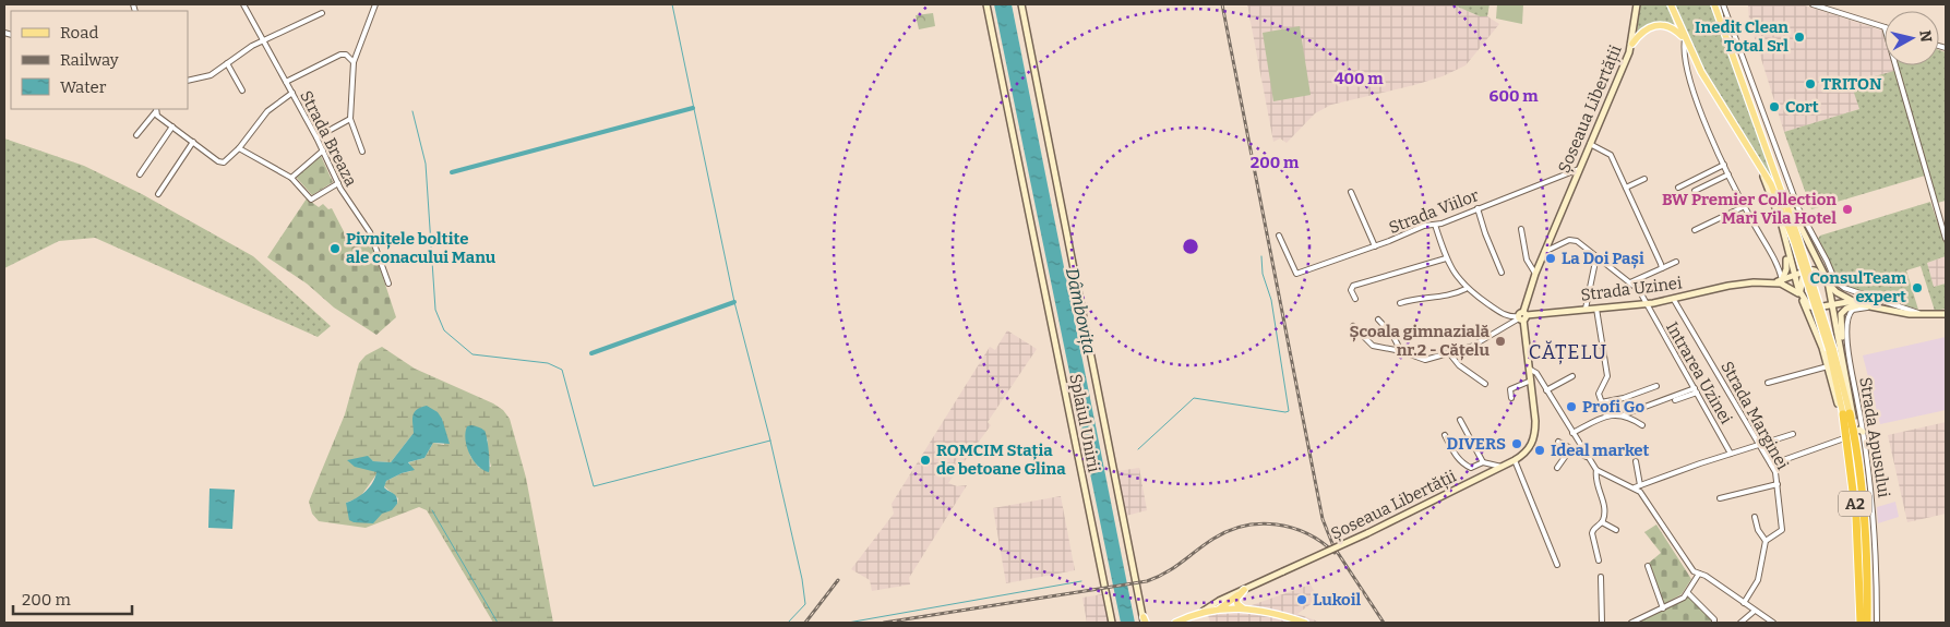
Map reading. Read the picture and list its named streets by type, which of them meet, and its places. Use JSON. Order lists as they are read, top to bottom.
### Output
{
  "streets": {
    "highway": ["A2"],
    "main road": ["Șoseaua Libertății", "Strada Uzinei", "Splaiul Unirii"],
    "street": [
      "Strada Breaza",
      "Strada Viilor",
      "Intrarea Uzinei",
      "Strada Marginei",
      "Strada Apusului"
    ]
  },
  "crossings": [
    ["Șoseaua Libertății", "Strada Viilor"],
    ["Șoseaua Libertății", "Strada Uzinei"],
    ["Strada Uzinei", "Intrarea Uzinei"],
    ["Strada Uzinei", "Strada Marginei"]
  ],
  "districts": ["CĂȚELU"],
  "water": ["Dâmbovița"],
  "places": [
    "Inedit Clean Total Srl",
    "TRITON",
    "Cort",
    "BW Premier Collection Mari Vila Hotel",
    "Pivnițele boltite ale conacului Manu",
    "La Doi Pași",
    "ConsulTeam expert",
    "Școala gimnazială nr.2 - Cățelu",
    "Profi Go",
    "DIVERS",
    "Ideal market",
    "ROMCIM Stația de betoane Glina",
    "Lukoil"
  ],
  "legend": ["Road", "Railway", "Water"],
  "scale_bar": "200 m",
  "north": "right",
  "rings": ["400 m", "600 m", "200 m"]
}
